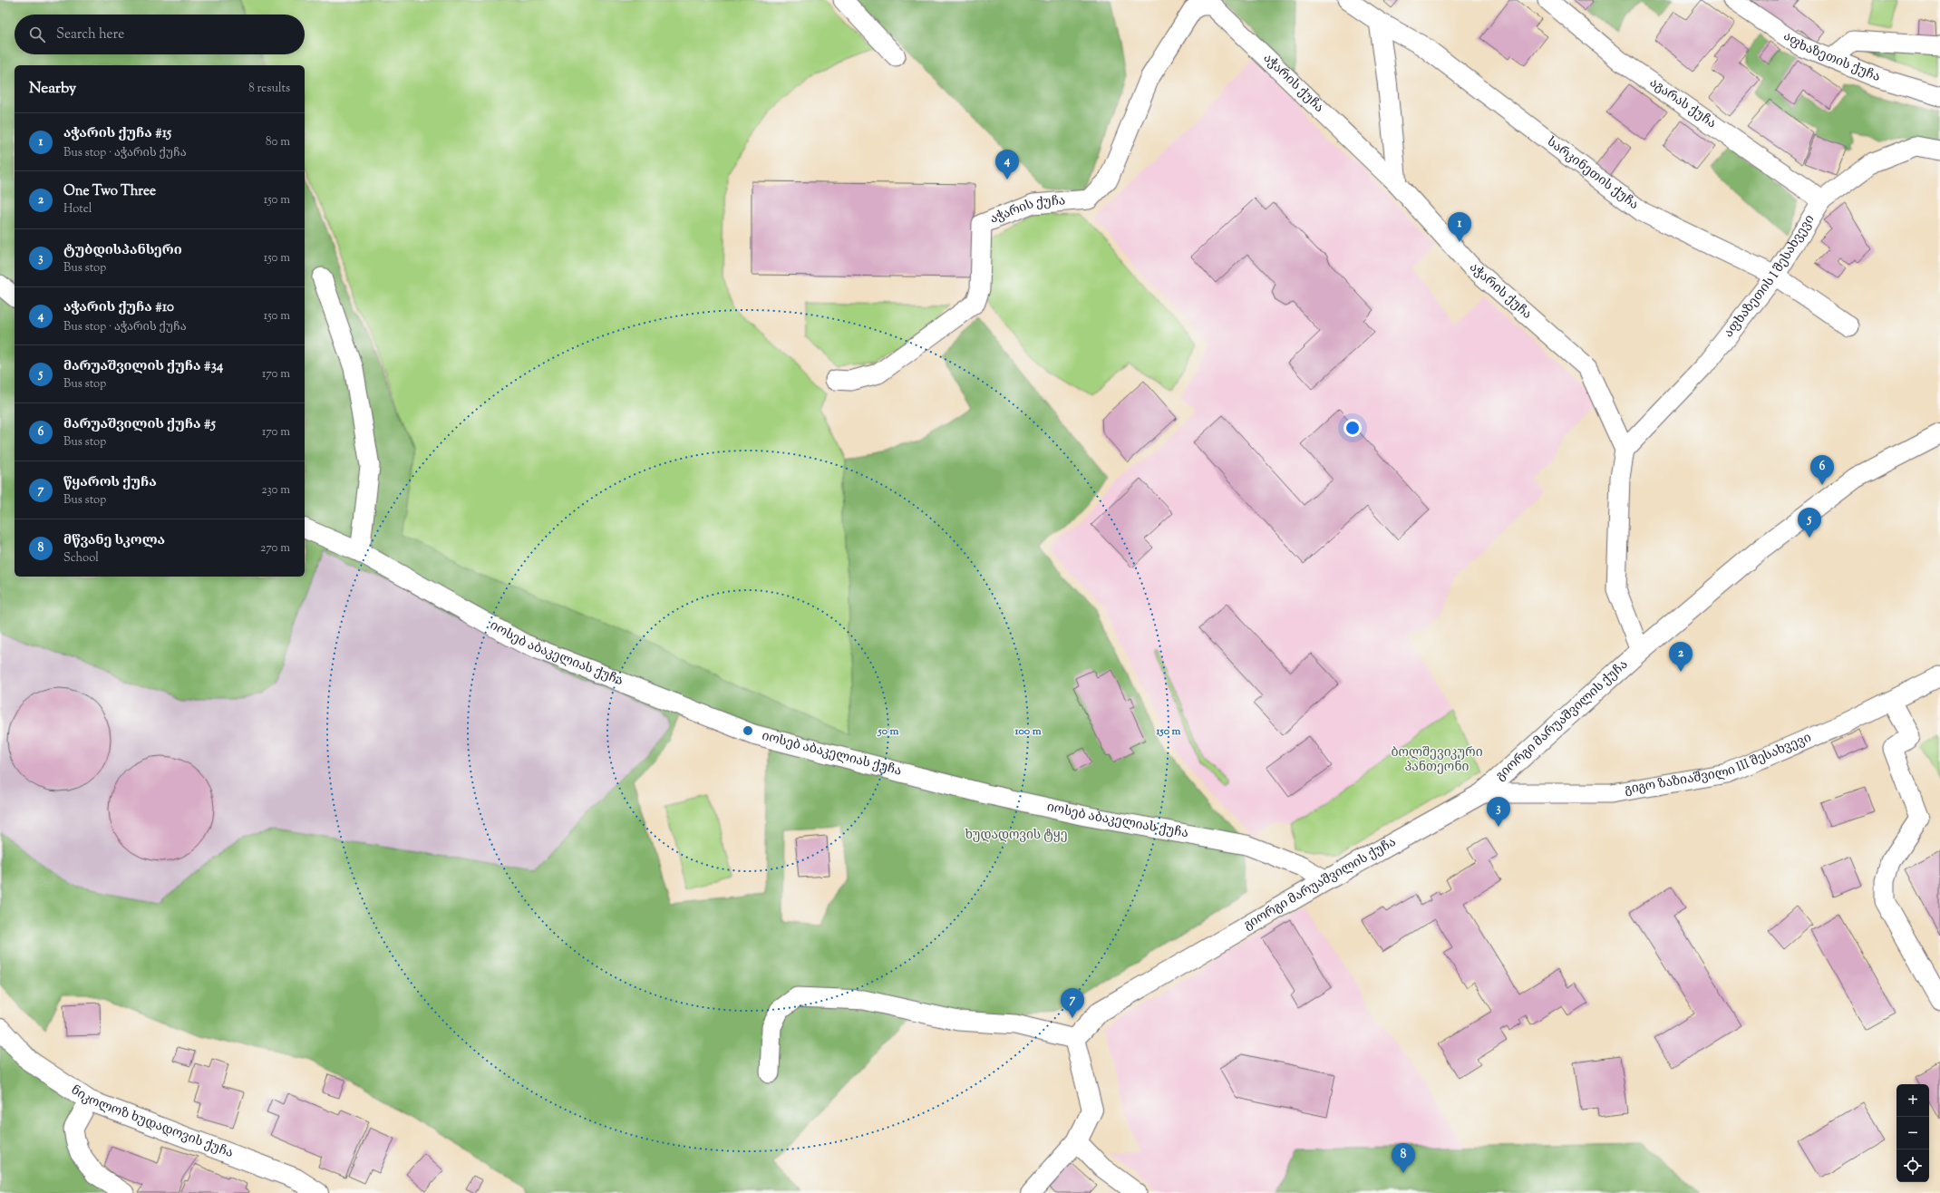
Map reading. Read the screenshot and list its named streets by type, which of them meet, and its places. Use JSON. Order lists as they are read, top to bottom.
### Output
{
  "streets": {
    "street": [
      "აფხაზეთის ქუჩა",
      "აჭარის ქუჩა",
      "აგარას ქუჩა",
      "სარკინეთის ქუჩა",
      "აფხაზეთის I შესახვევი",
      "იოსებ აბაკელიას ქუჩა",
      "გიორგი მარუაშვილის ქუჩა",
      "გიგო ზაზიაშვილი III შესახვევი",
      "ნიკოლოზ ხუდადოვის ქუჩა"
    ]
  },
  "crossings": [
    ["აჭარის ქუჩა", "აფხაზეთის I შესახვევი"],
    ["აგარას ქუჩა", "აფხაზეთის I შესახვევი"],
    ["სარკინეთის ქუჩა", "აფხაზეთის I შესახვევი"],
    ["იოსებ აბაკელიას ქუჩა", "გიორგი მარუაშვილის ქუჩა"],
    ["გიორგი მარუაშვილის ქუჩა", "გიგო ზაზიაშვილი III შესახვევი"]
  ],
  "parks": ["ბოლშევიკური პანთეონი", "ხუდადოვის ტყე"],
  "page": {
    "search": "Search here",
    "heading": ["Nearby", "8 results"],
    "list": [
      {
        "mark": "1",
        "name": "აჭარის ქუჩა #15",
        "note": "Bus stop · აჭარის ქუჩა",
        "value": "80 m"
      },
      {
        "mark": "2",
        "name": "One Two Three",
        "note": "Hotel",
        "value": "150 m"
      },
      {
        "mark": "3",
        "name": "ტუბდისპანსერი",
        "note": "Bus stop",
        "value": "150 m"
      },
      {
        "mark": "4",
        "name": "აჭარის ქუჩა #10",
        "note": "Bus stop · აჭარის ქუჩა",
        "value": "150 m"
      },
      {
        "mark": "5",
        "name": "მარუაშვილის ქუჩა #34",
        "note": "Bus stop",
        "value": "170 m"
      },
      {
        "mark": "6",
        "name": "მარუაშვილის ქუჩა #5",
        "note": "Bus stop",
        "value": "170 m"
      },
      {
        "mark": "7",
        "name": "წყაროს ქუჩა",
        "note": "Bus stop",
        "value": "230 m"
      },
      {
        "mark": "8",
        "name": "მწვანე სკოლა",
        "note": "School",
        "value": "270 m"
      }
    ],
    "pins": [
      "4",
      "1",
      "6",
      "5",
      "2",
      "3",
      "7",
      "8"
    ],
    "map_buttons": ["+", "−"]
  },
  "rings": ["50 m", "100 m", "150 m"]
}
